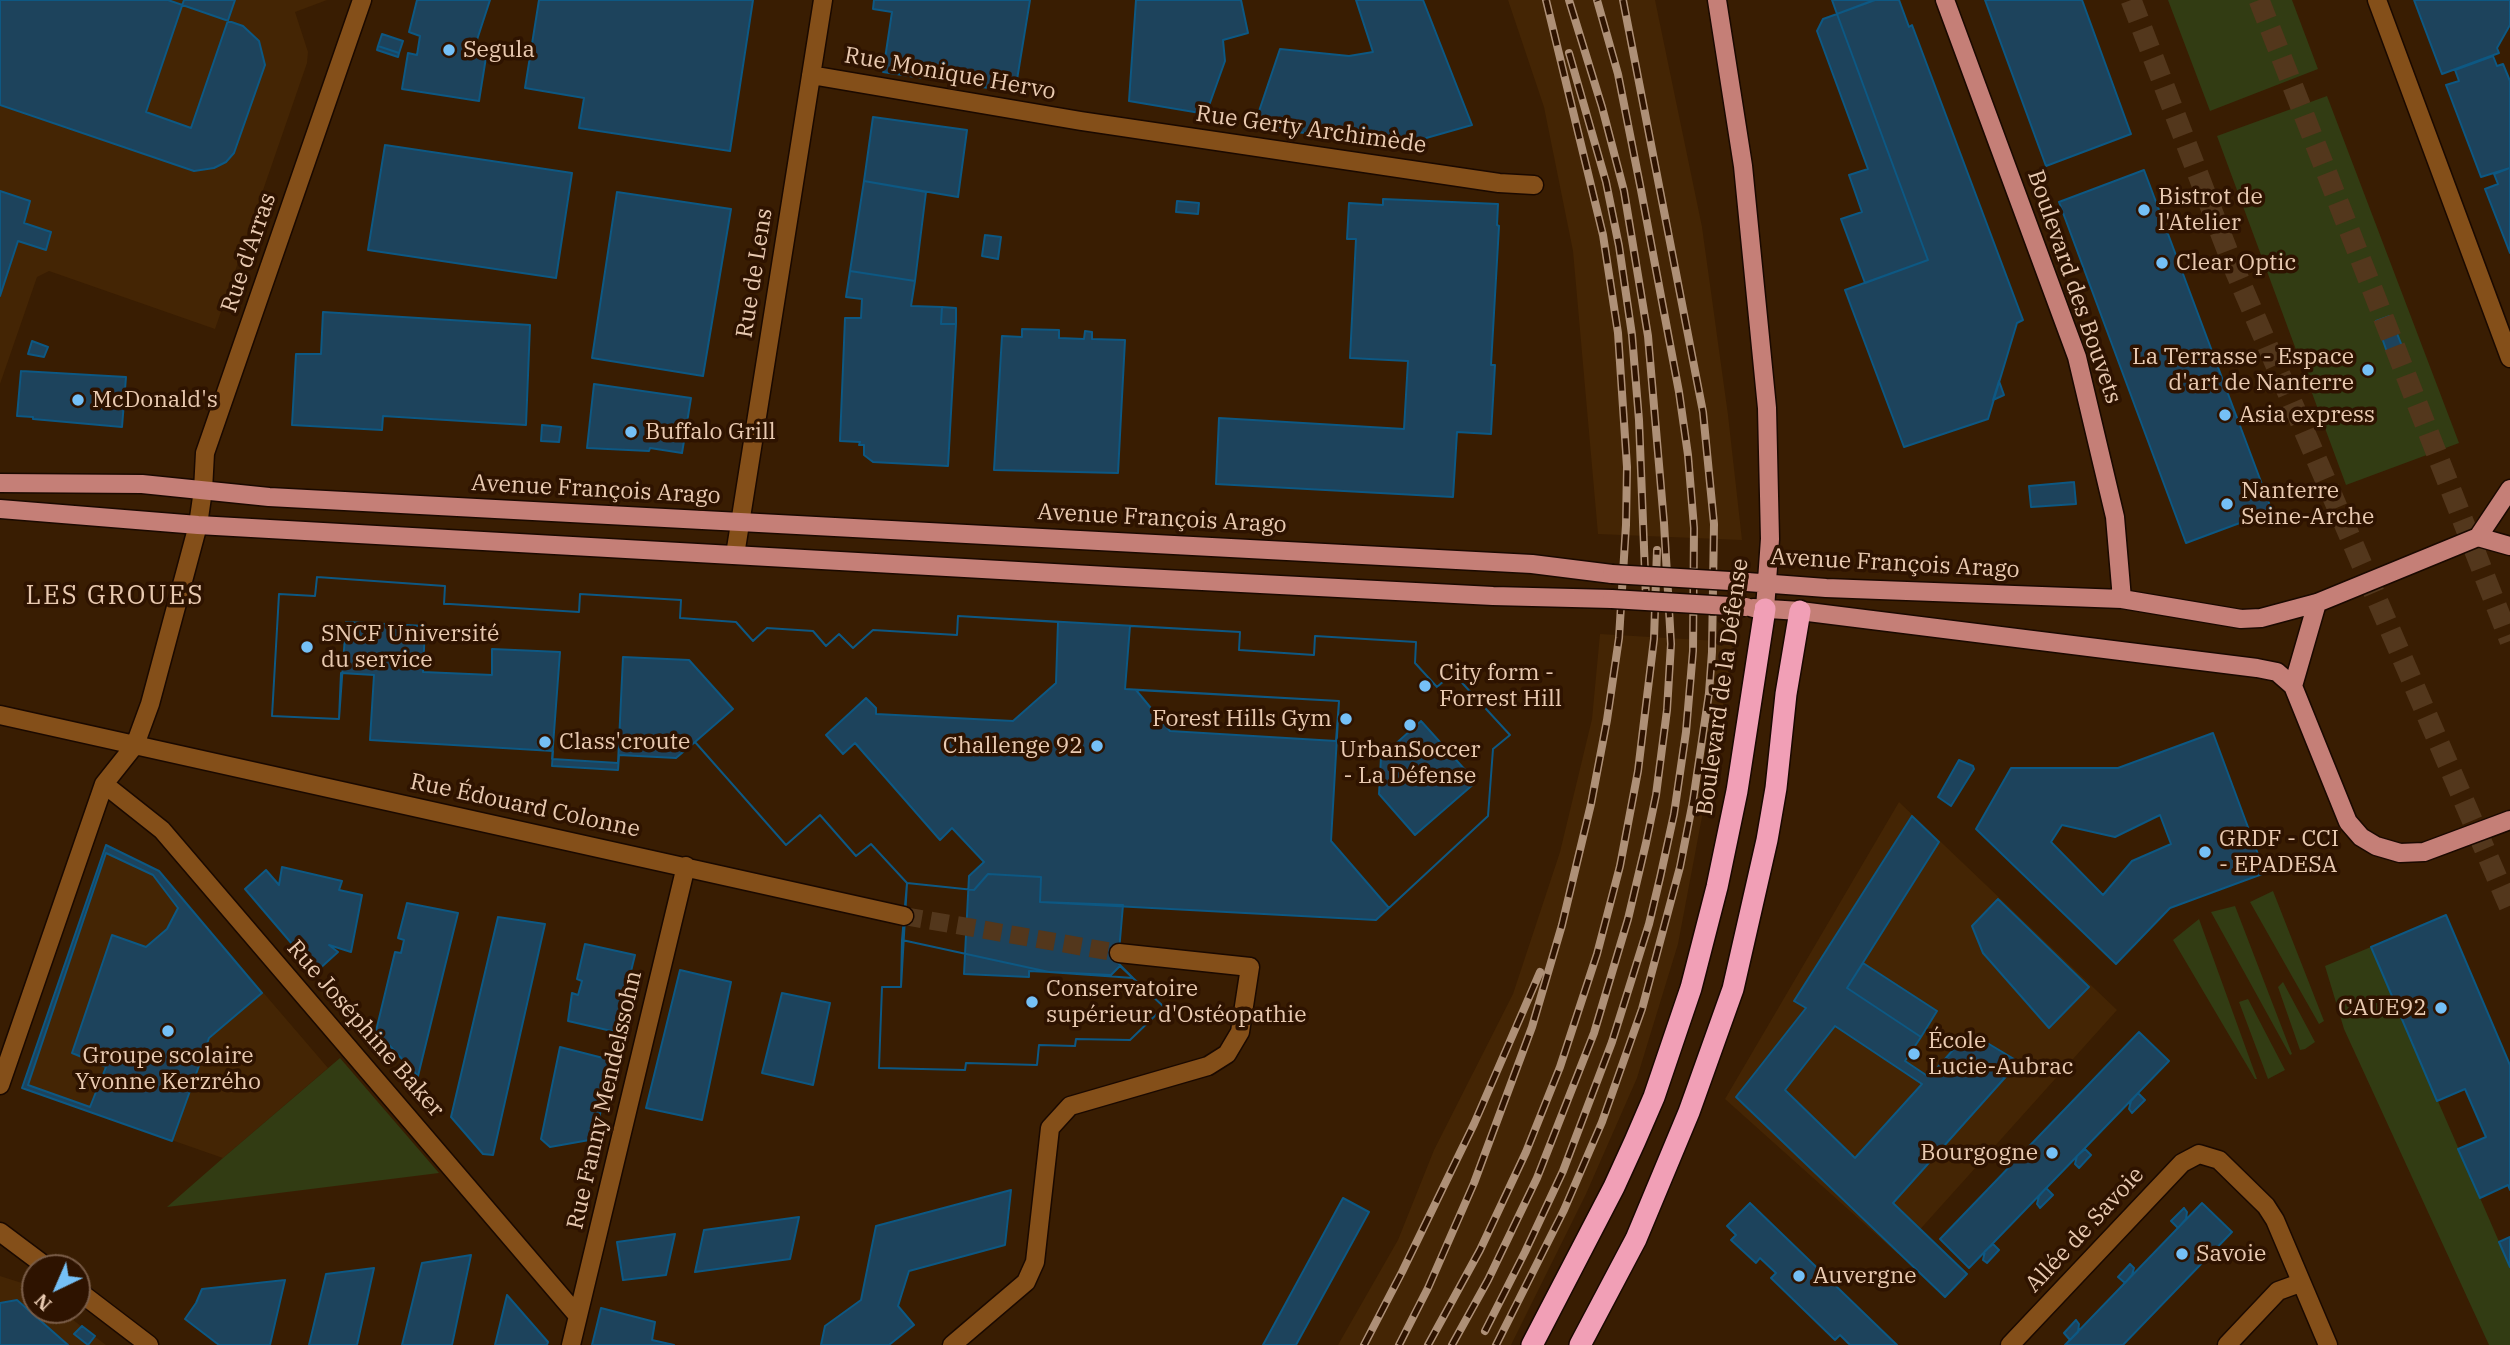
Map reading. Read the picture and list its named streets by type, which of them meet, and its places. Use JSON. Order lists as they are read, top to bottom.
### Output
{
  "streets": {
    "highway": ["Boulevard de la Défense"],
    "main road": ["Boulevard des Bouvets", "Avenue François Arago"],
    "street": [
      "Rue Monique Hervo",
      "Rue Gerty Archimède",
      "Rue d'Arras",
      "Rue de Lens",
      "Rue Édouard Colonne",
      "Rue Joséphine Baker",
      "Rue Fanny Mendelssohn",
      "Allée de Savoie"
    ]
  },
  "crossings": [
    ["Rue Monique Hervo", "Rue Gerty Archimède"],
    ["Rue Monique Hervo", "Rue de Lens"],
    ["Rue d'Arras", "Avenue François Arago"],
    ["Rue d'Arras", "Rue Édouard Colonne"],
    ["Rue d'Arras", "Rue Joséphine Baker"],
    ["Rue de Lens", "Avenue François Arago"],
    ["Boulevard des Bouvets", "Avenue François Arago"],
    ["Avenue François Arago", "Boulevard de la Défense"],
    ["Rue Édouard Colonne", "Rue Fanny Mendelssohn"],
    ["Rue Joséphine Baker", "Rue Fanny Mendelssohn"]
  ],
  "districts": ["LES GROUES"],
  "places": [
    "Segula",
    "Bistrot de l'Atelier",
    "Clear Optic",
    "La Terrasse - Espace d'art de Nanterre",
    "McDonald's",
    "Asia express",
    "Buffalo Grill",
    "Nanterre Seine-Arche",
    "SNCF Université du service",
    "City form - Forrest Hill",
    "Forest Hills Gym",
    "UrbanSoccer - La Défense",
    "Class'croute",
    "Challenge 92",
    "GRDF - CCI - EPADESA",
    "Conservatoire supérieur d'Ostéopathie",
    "CAUE92",
    "Groupe scolaire Yvonne Kerzrého",
    "École Lucie-Aubrac",
    "Bourgogne",
    "Savoie",
    "Auvergne"
  ],
  "north": "bottom left"
}
